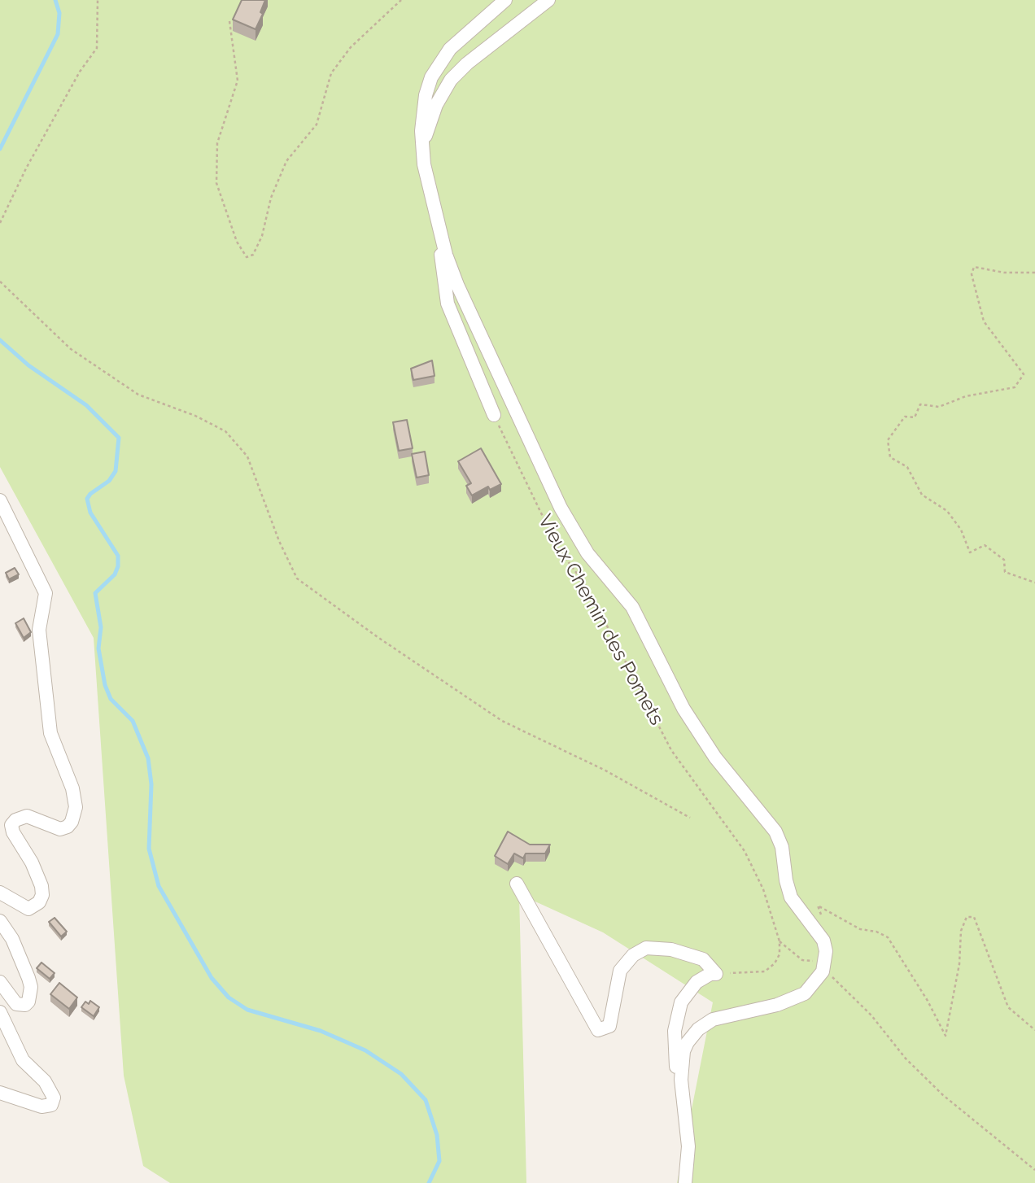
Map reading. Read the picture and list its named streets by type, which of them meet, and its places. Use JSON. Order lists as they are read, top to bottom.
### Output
{
  "streets": {
    "path": ["Vieux Chemin des Pomets"]
  }
}
